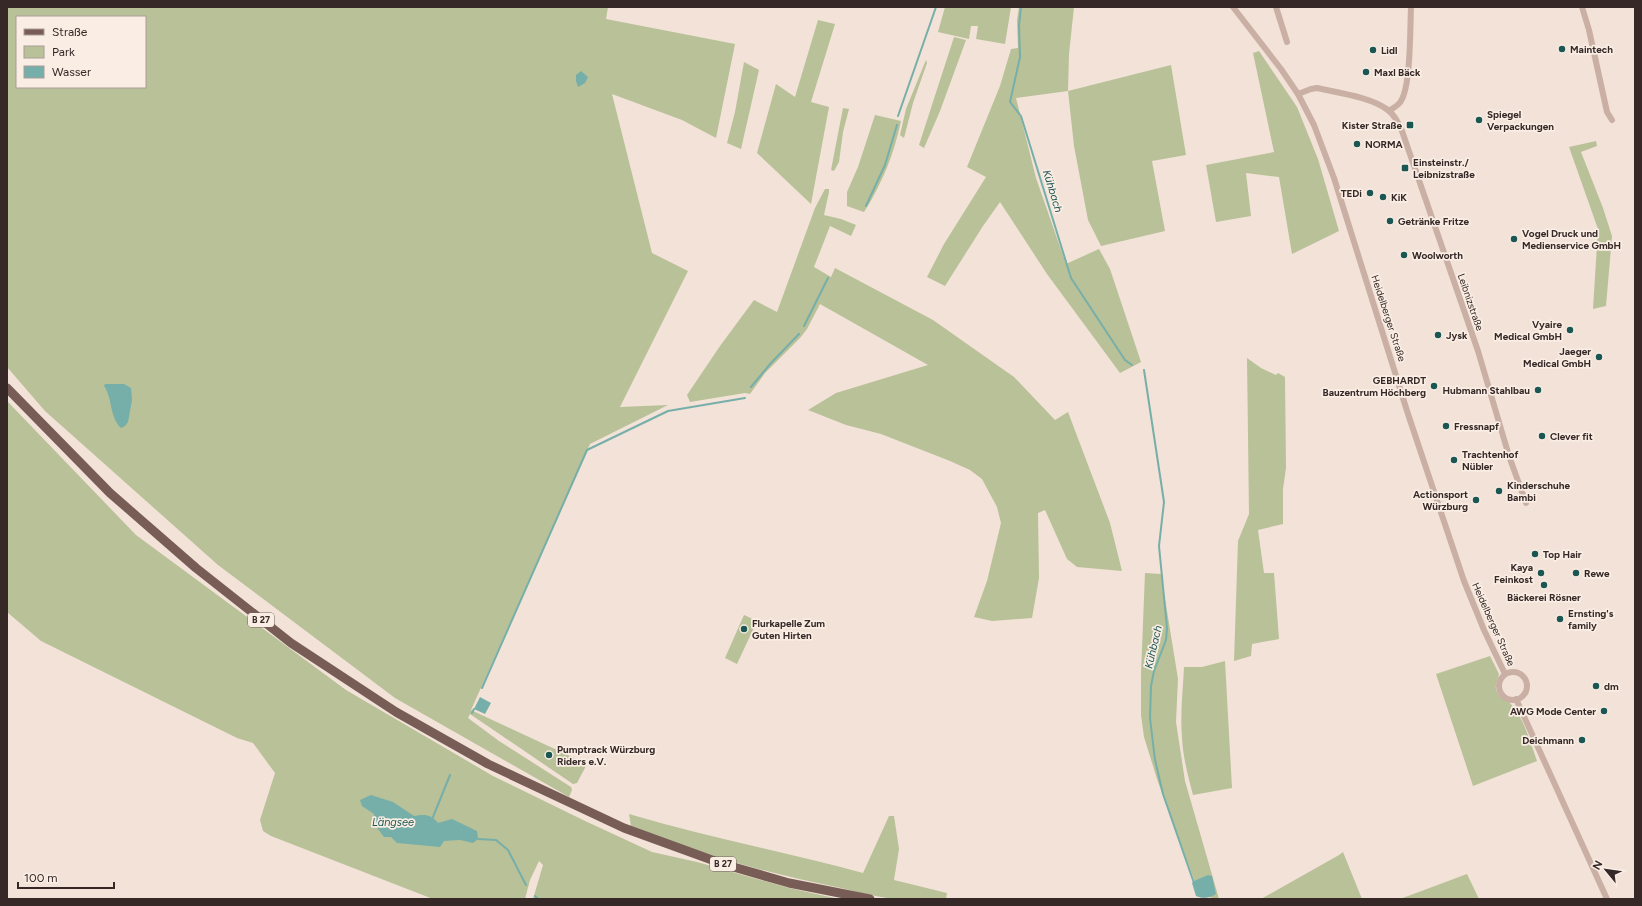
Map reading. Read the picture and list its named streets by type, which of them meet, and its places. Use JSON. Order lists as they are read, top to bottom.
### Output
{
  "streets": {
    "main road": ["B 27"],
    "street": ["Leibnizstraße", "Heidelberger Straße"]
  },
  "water": ["Kühbach", "Längsee"],
  "places": {
    "other": [
      "Maintech",
      "Lidl",
      "Maxl Bäck",
      "Spiegel Verpackungen",
      "NORMA",
      "TEDi",
      "KiK",
      "Getränke Fritze",
      "Vogel Druck und Medienservice GmbH",
      "Woolworth",
      "Vyaire Medical GmbH",
      "Jysk",
      "Jaeger Medical GmbH",
      "GEBHARDT Bauzentrum Höchberg",
      "Hubmann Stahlbau",
      "Fressnapf",
      "Clever fit",
      "Trachtenhof Nübler",
      "Kinderschuhe Bambi",
      "Actionsport Würzburg",
      "Top Hair",
      "Kaya Feinkost",
      "Rewe",
      "Bäckerei Rösner",
      "Ernsting's family",
      "Flurkapelle Zum Guten Hirten",
      "dm",
      "AWG Mode Center",
      "Deichmann",
      "Pumptrack Würzburg Riders e.V."
    ],
    "transit": ["Kister Straße", "Einsteinstr./ Leibnizstraße"]
  },
  "legend": ["Straße", "Park", "Wasser"],
  "scale_bar": "100 m",
  "north": "top left"
}
